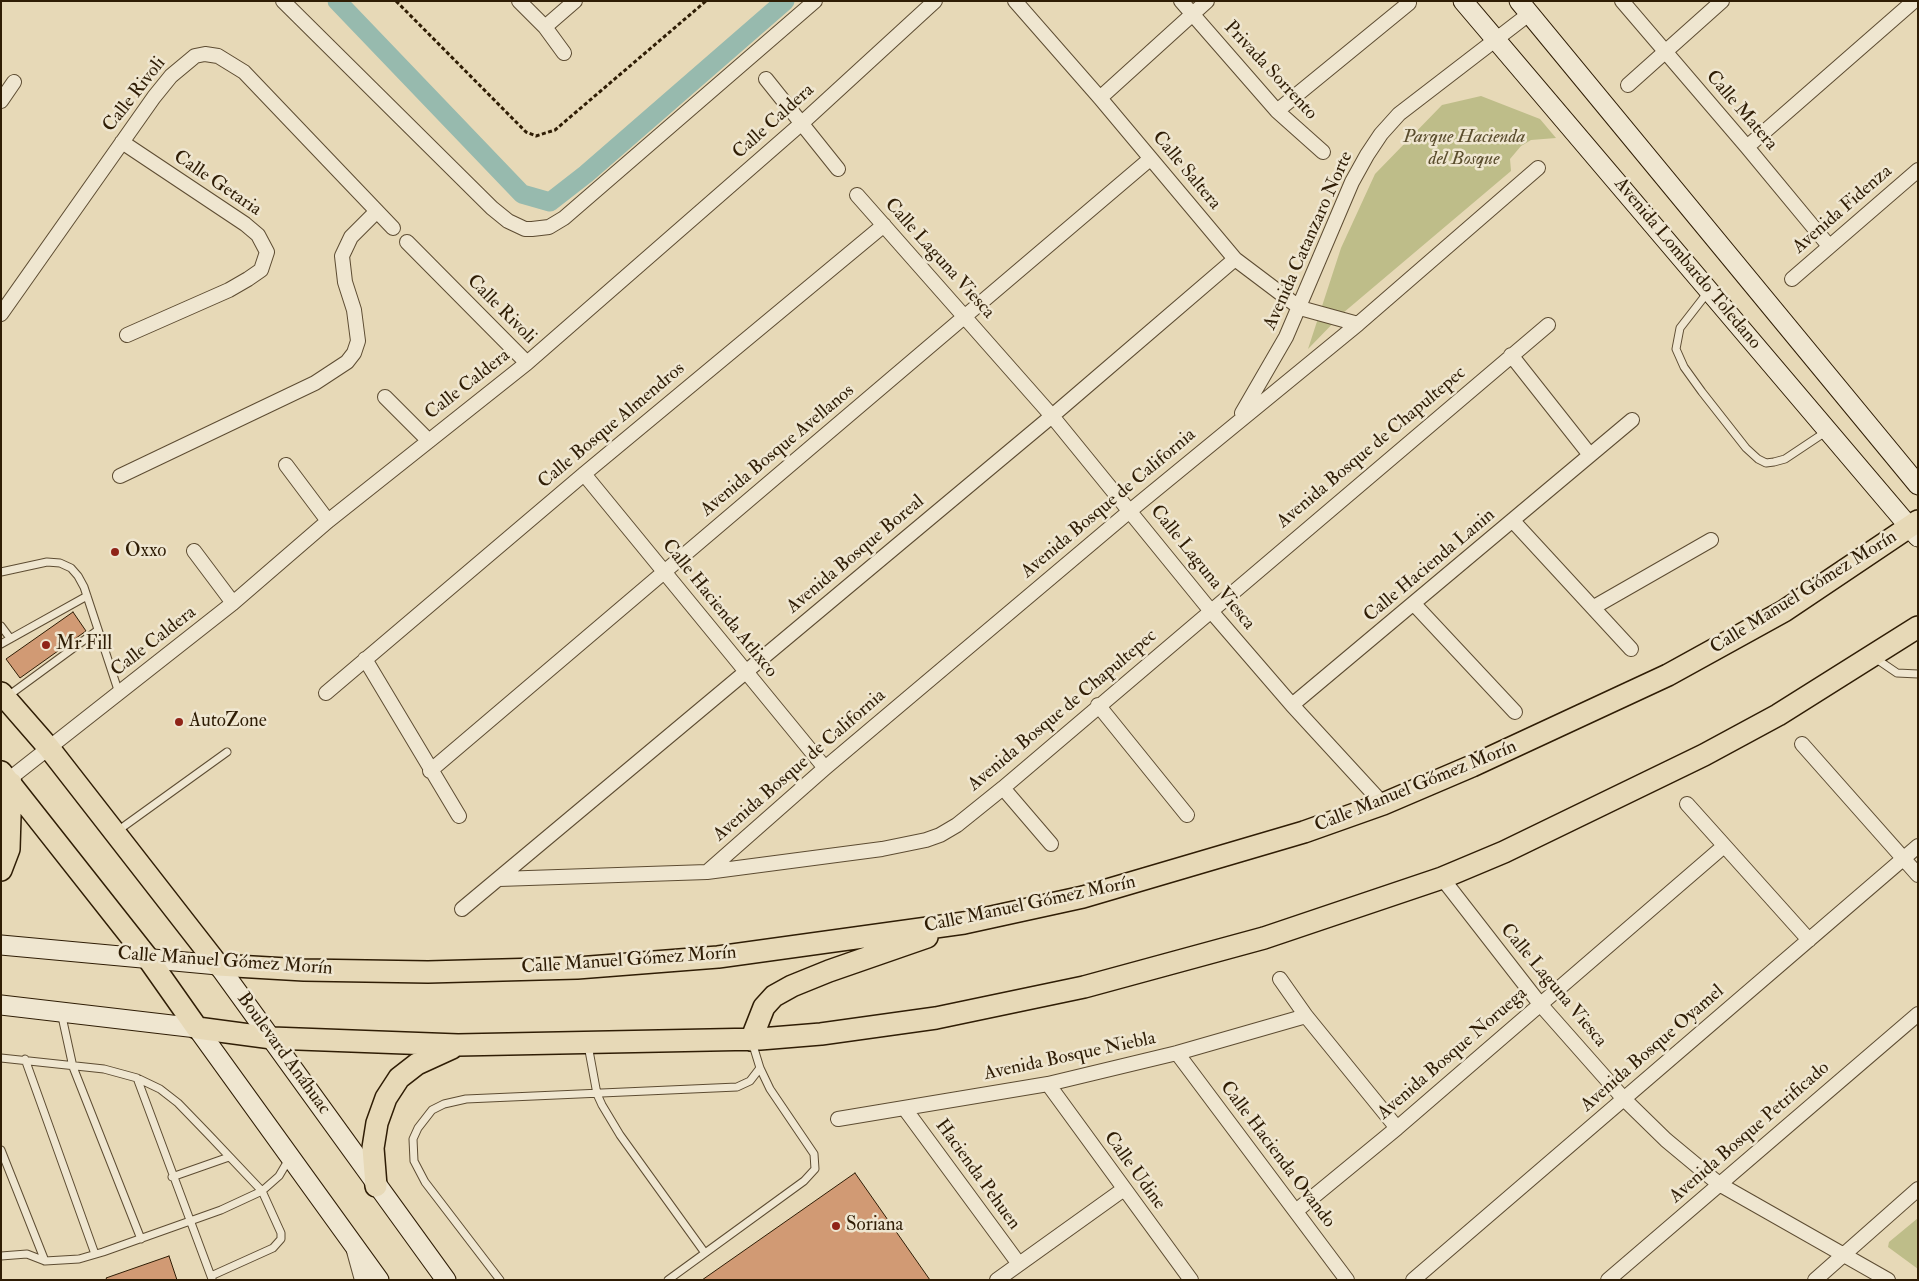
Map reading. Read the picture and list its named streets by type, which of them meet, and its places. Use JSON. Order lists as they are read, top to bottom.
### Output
{
  "streets": {
    "main road": ["Avenida Lombardo Toledano", "Calle Manuel Gómez Morín", "Boulevard Anáhuac"],
    "street": [
      "Privada Sorrento",
      "Calle Rivoli",
      "Calle Matera",
      "Calle Caldera",
      "Calle Saltera",
      "Calle Getaria",
      "Avenida Fidenza",
      "Avenida Catanzaro Norte",
      "Calle Laguna Viesca",
      "Calle Bosque Almendros",
      "Avenida Bosque de Chapultepec",
      "Avenida Bosque Avellanos",
      "Avenida Bosque de California",
      "Avenida Bosque Boreal",
      "Calle Hacienda Lanin",
      "Calle Hacienda Atlixco",
      "Avenida Bosque Oyamel",
      "Avenida Bosque Noruega",
      "Avenida Bosque Niebla",
      "Avenida Bosque Petrificado",
      "Calle Hacienda Ovando",
      "Calle Udine",
      "Hacienda Pehuen"
    ]
  },
  "crossings": [
    ["Calle Rivoli", "Calle Caldera"],
    ["Calle Rivoli", "Calle Getaria"],
    ["Calle Matera", "Avenida Fidenza"],
    ["Calle Caldera", "Boulevard Anáhuac"],
    ["Calle Saltera", "Avenida Catanzaro Norte"],
    ["Calle Saltera", "Avenida Bosque Avellanos"],
    ["Calle Saltera", "Avenida Bosque de California"],
    ["Calle Saltera", "Avenida Bosque Boreal"],
    ["Avenida Catanzaro Norte", "Avenida Lombardo Toledano"],
    ["Avenida Catanzaro Norte", "Avenida Bosque de California"],
    ["Calle Laguna Viesca", "Calle Bosque Almendros"],
    ["Calle Laguna Viesca", "Avenida Bosque de Chapultepec"],
    ["Calle Laguna Viesca", "Avenida Bosque Avellanos"],
    ["Calle Laguna Viesca", "Avenida Bosque de California"],
    ["Calle Laguna Viesca", "Avenida Bosque Boreal"],
    ["Calle Laguna Viesca", "Calle Hacienda Lanin"],
    ["Calle Laguna Viesca", "Calle Manuel Gómez Morín"],
    ["Calle Laguna Viesca", "Avenida Bosque Oyamel"],
    ["Calle Laguna Viesca", "Avenida Bosque Noruega"],
    ["Calle Laguna Viesca", "Avenida Bosque Petrificado"],
    ["Avenida Lombardo Toledano", "Calle Manuel Gómez Morín"],
    ["Calle Bosque Almendros", "Calle Hacienda Atlixco"],
    ["Avenida Bosque de Chapultepec", "Avenida Bosque de California"],
    ["Avenida Bosque de Chapultepec", "Avenida Bosque Boreal"],
    ["Avenida Bosque Avellanos", "Calle Hacienda Atlixco"],
    ["Avenida Bosque de California", "Calle Hacienda Atlixco"],
    ["Avenida Bosque Boreal", "Calle Hacienda Atlixco"],
    ["Calle Manuel Gómez Morín", "Boulevard Anáhuac"],
    ["Avenida Bosque Noruega", "Calle Hacienda Ovando"],
    ["Avenida Bosque Niebla", "Calle Hacienda Ovando"],
    ["Avenida Bosque Niebla", "Calle Udine"],
    ["Avenida Bosque Niebla", "Hacienda Pehuen"]
  ],
  "parks": ["Parque Hacienda del Bosque"],
  "places": [
    "Oxxo",
    "Mr Fill",
    "AutoZone",
    "Soriana"
  ]
}
